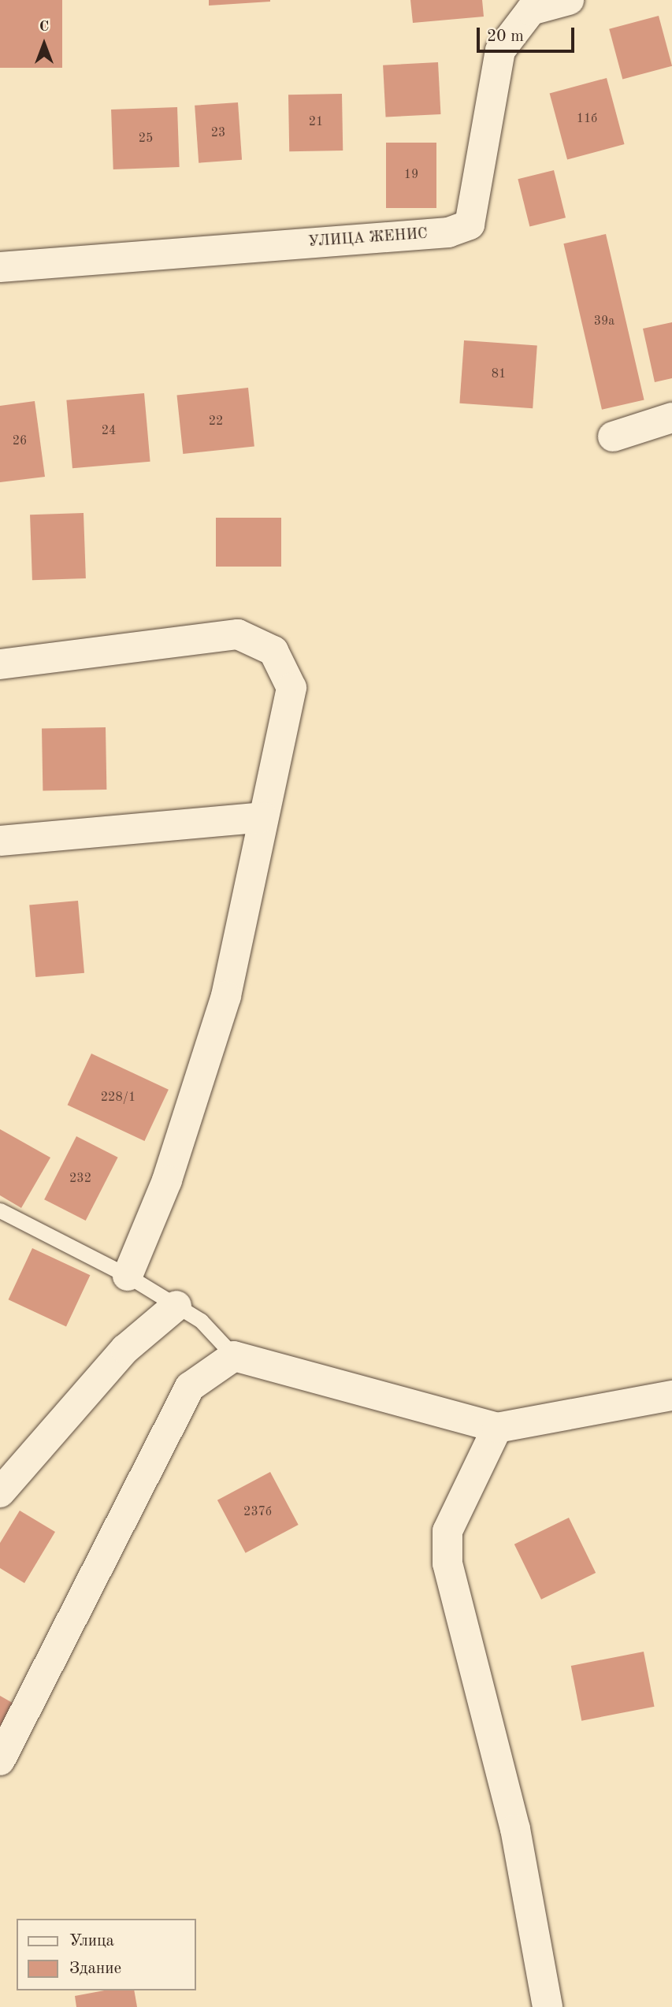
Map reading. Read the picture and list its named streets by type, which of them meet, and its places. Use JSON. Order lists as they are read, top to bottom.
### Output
{
  "streets": {
    "street": ["УЛИЦА ЖЕНИС"]
  },
  "house_numbers": [
    "11б",
    "21",
    "23",
    "25",
    "19",
    "39а",
    "81",
    "22",
    "24",
    "26",
    "228/1",
    "232",
    "237б"
  ],
  "legend": ["Улица", "Здание"],
  "scale_bar": "20 m",
  "north": "top"
}
